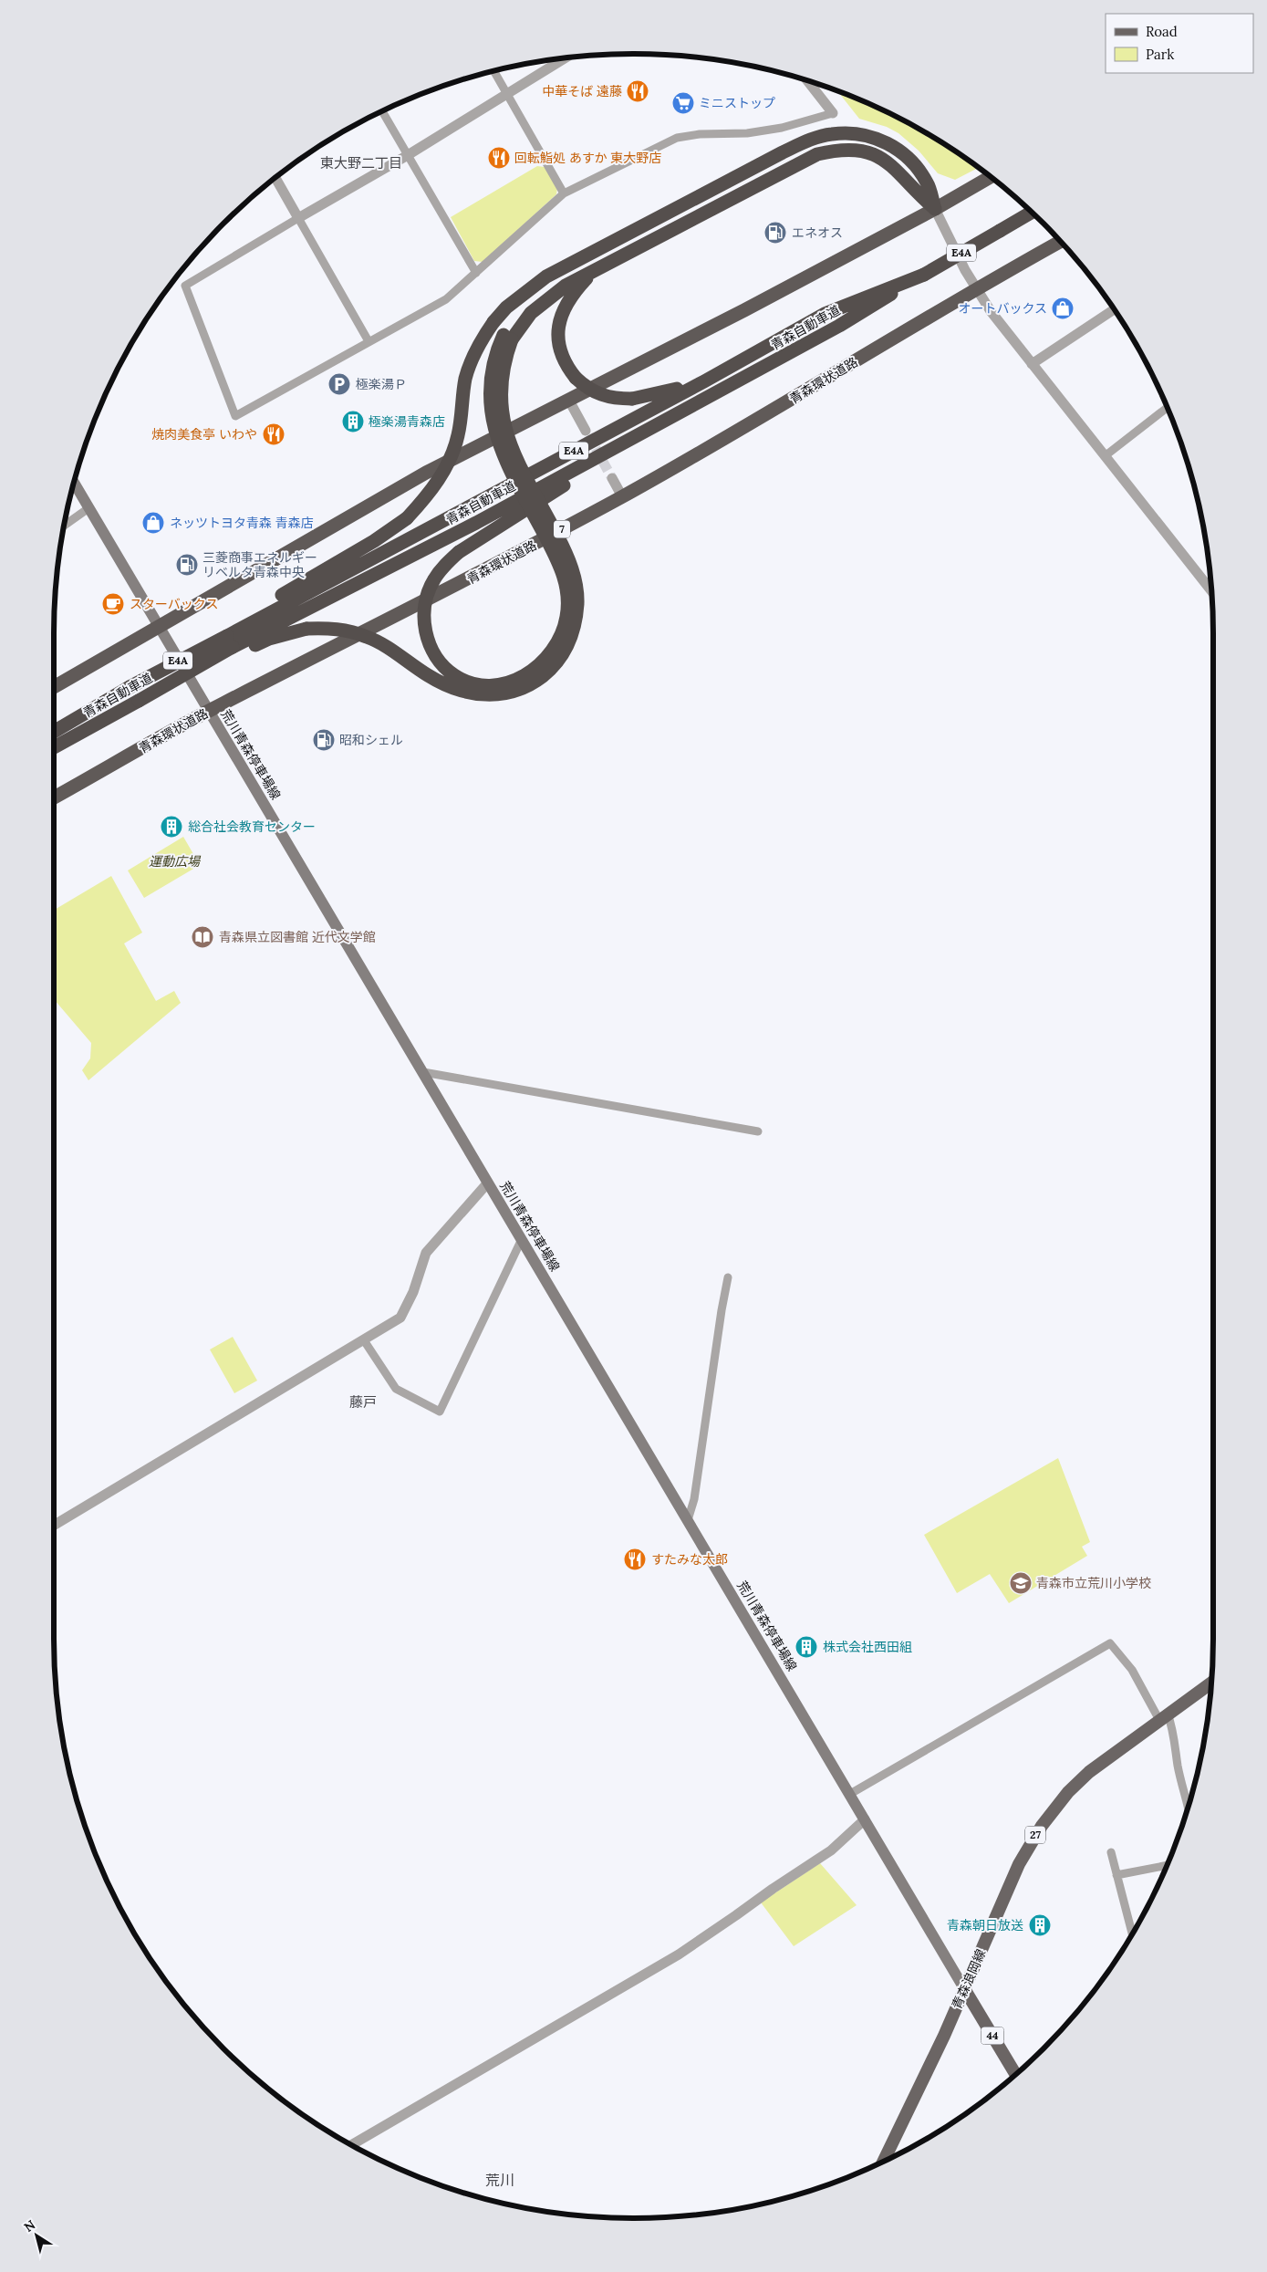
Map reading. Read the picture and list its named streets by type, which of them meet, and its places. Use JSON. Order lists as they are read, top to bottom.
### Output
{
  "streets": {
    "highway": [
      "E4A",
      "青森自動車道",
      "青森環状道路",
      "7"
    ],
    "main road": [
      "荒川青森停車場線",
      "27",
      "青森浪岡線",
      "44"
    ]
  },
  "crossings": [
    ["青森環状道路", "荒川青森停車場線"],
    ["荒川青森停車場線", "青森浪岡線"],
    ["荒川青森停車場線", "44"],
    ["青森浪岡線", "44"]
  ],
  "districts": ["東大野二丁目", "藤戸", "荒川"],
  "parks": ["運動広場"],
  "places": {
    "restaurant": [
      "中華そば 遠藤",
      "回転鮨処 あすか 東大野店",
      "焼肉美食亭 いわや",
      "すたみな太郎"
    ],
    "supermarket": ["ミニストップ"],
    "fuel station": ["エネオス", "三菱商事エネルギー リベルタ青森中央", "昭和シェル"],
    "shop": ["オートバックス", "ネッツトヨタ青森 青森店"],
    "parking": ["極楽湯Ｐ"],
    "building": [
      "極楽湯青森店",
      "総合社会教育センター",
      "株式会社西田組",
      "青森朝日放送"
    ],
    "cafe": ["スターバックス"],
    "library": ["青森県立図書館 近代文学館"],
    "school or university": ["青森市立荒川小学校"]
  },
  "legend": ["Road", "Park"],
  "north": "top left"
}
